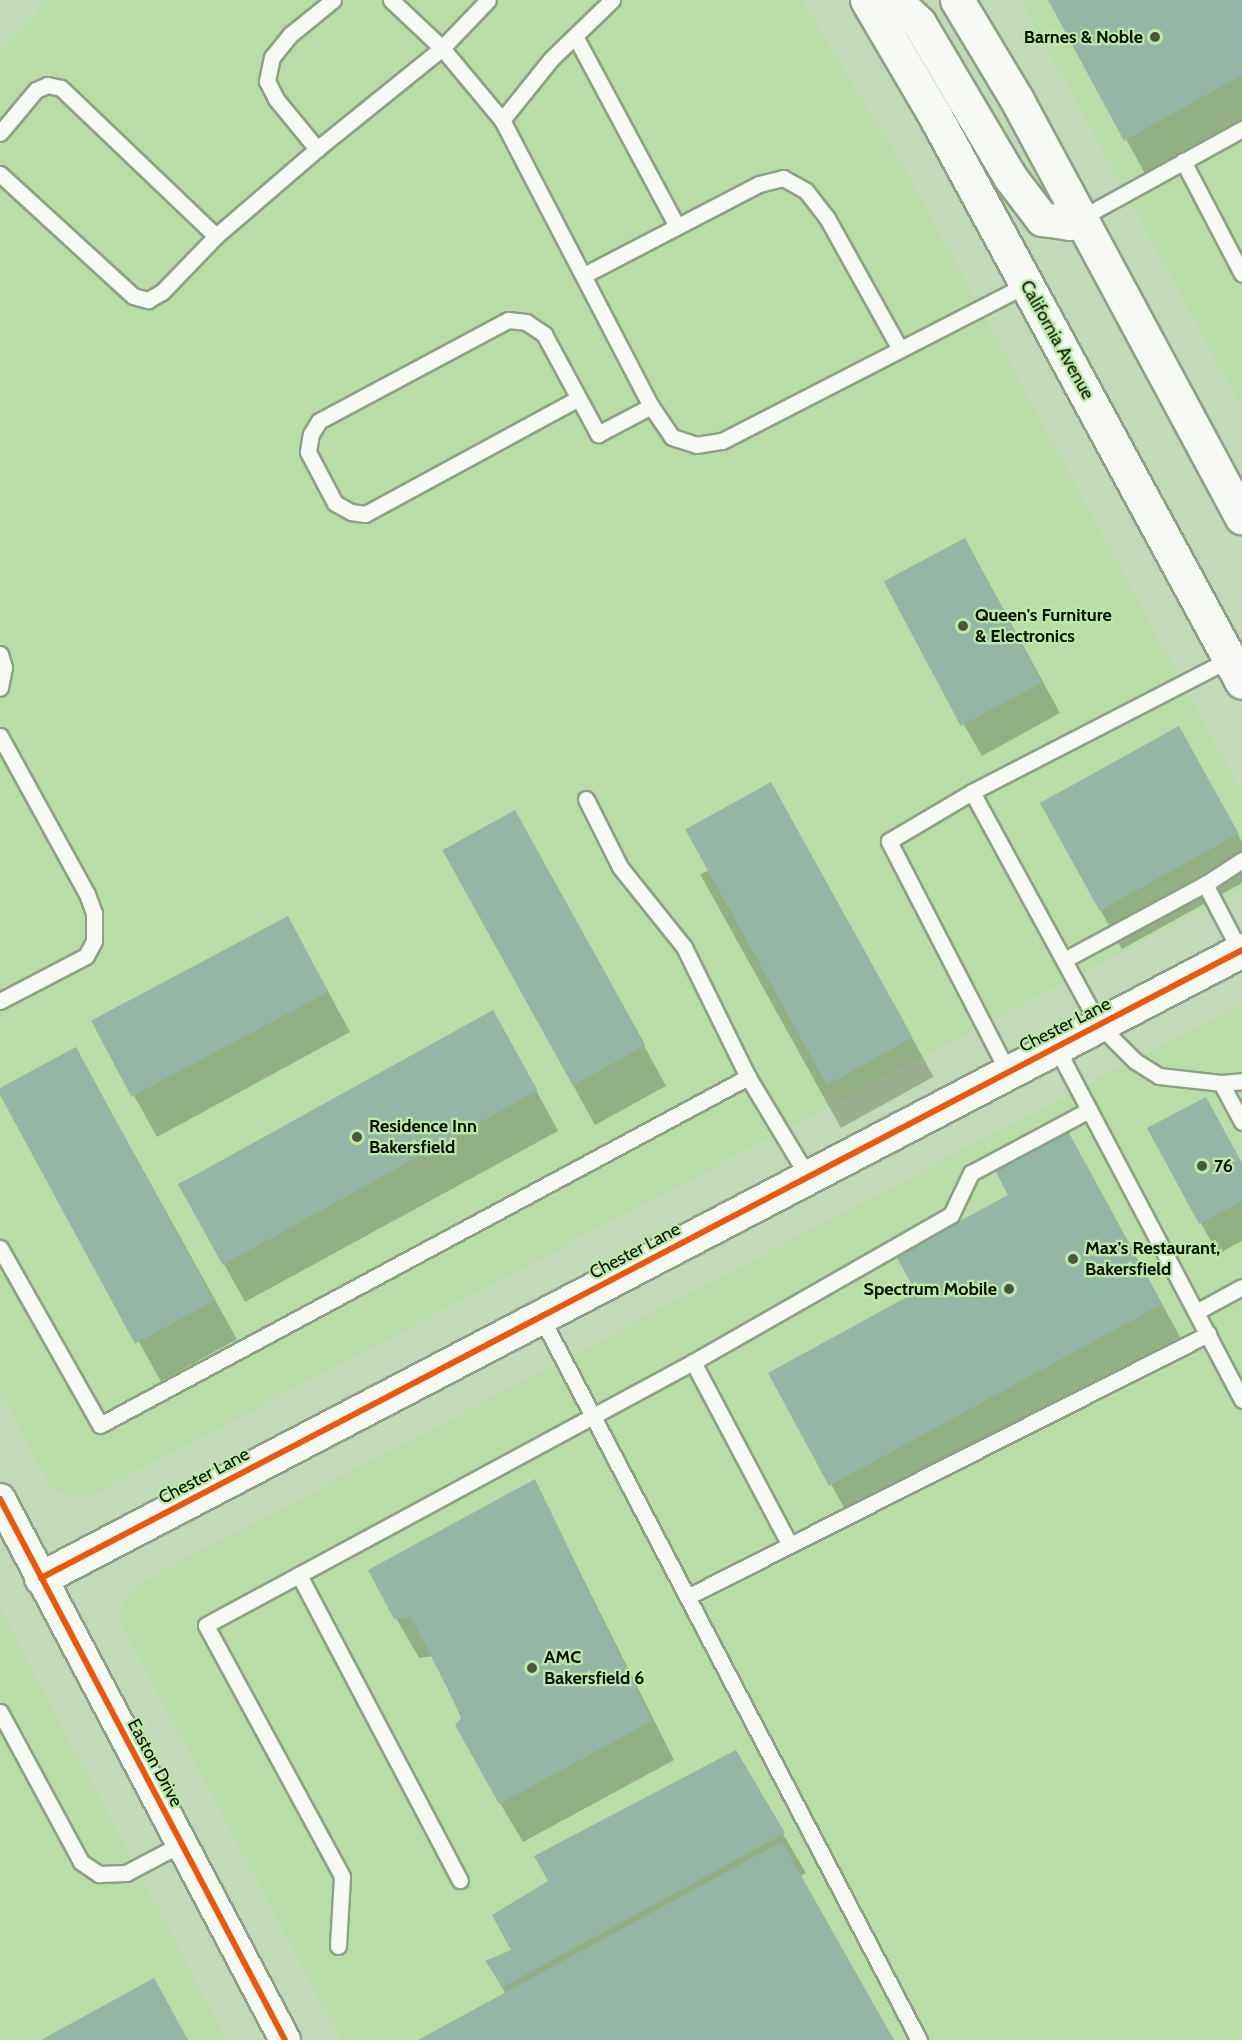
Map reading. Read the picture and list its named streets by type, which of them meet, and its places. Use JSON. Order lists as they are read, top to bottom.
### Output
{
  "streets": {
    "main road": ["California Avenue", "Chester Lane"],
    "street": ["Easton Drive"]
  },
  "crossings": [
    ["Chester Lane", "Easton Drive"]
  ],
  "places": [
    "Barnes & Noble",
    "Queen's Furniture & Electronics",
    "Residence Inn Bakersfield",
    "76",
    "Max's Restaurant, Bakersfield",
    "Spectrum Mobile",
    "AMC Bakersfield 6"
  ]
}
